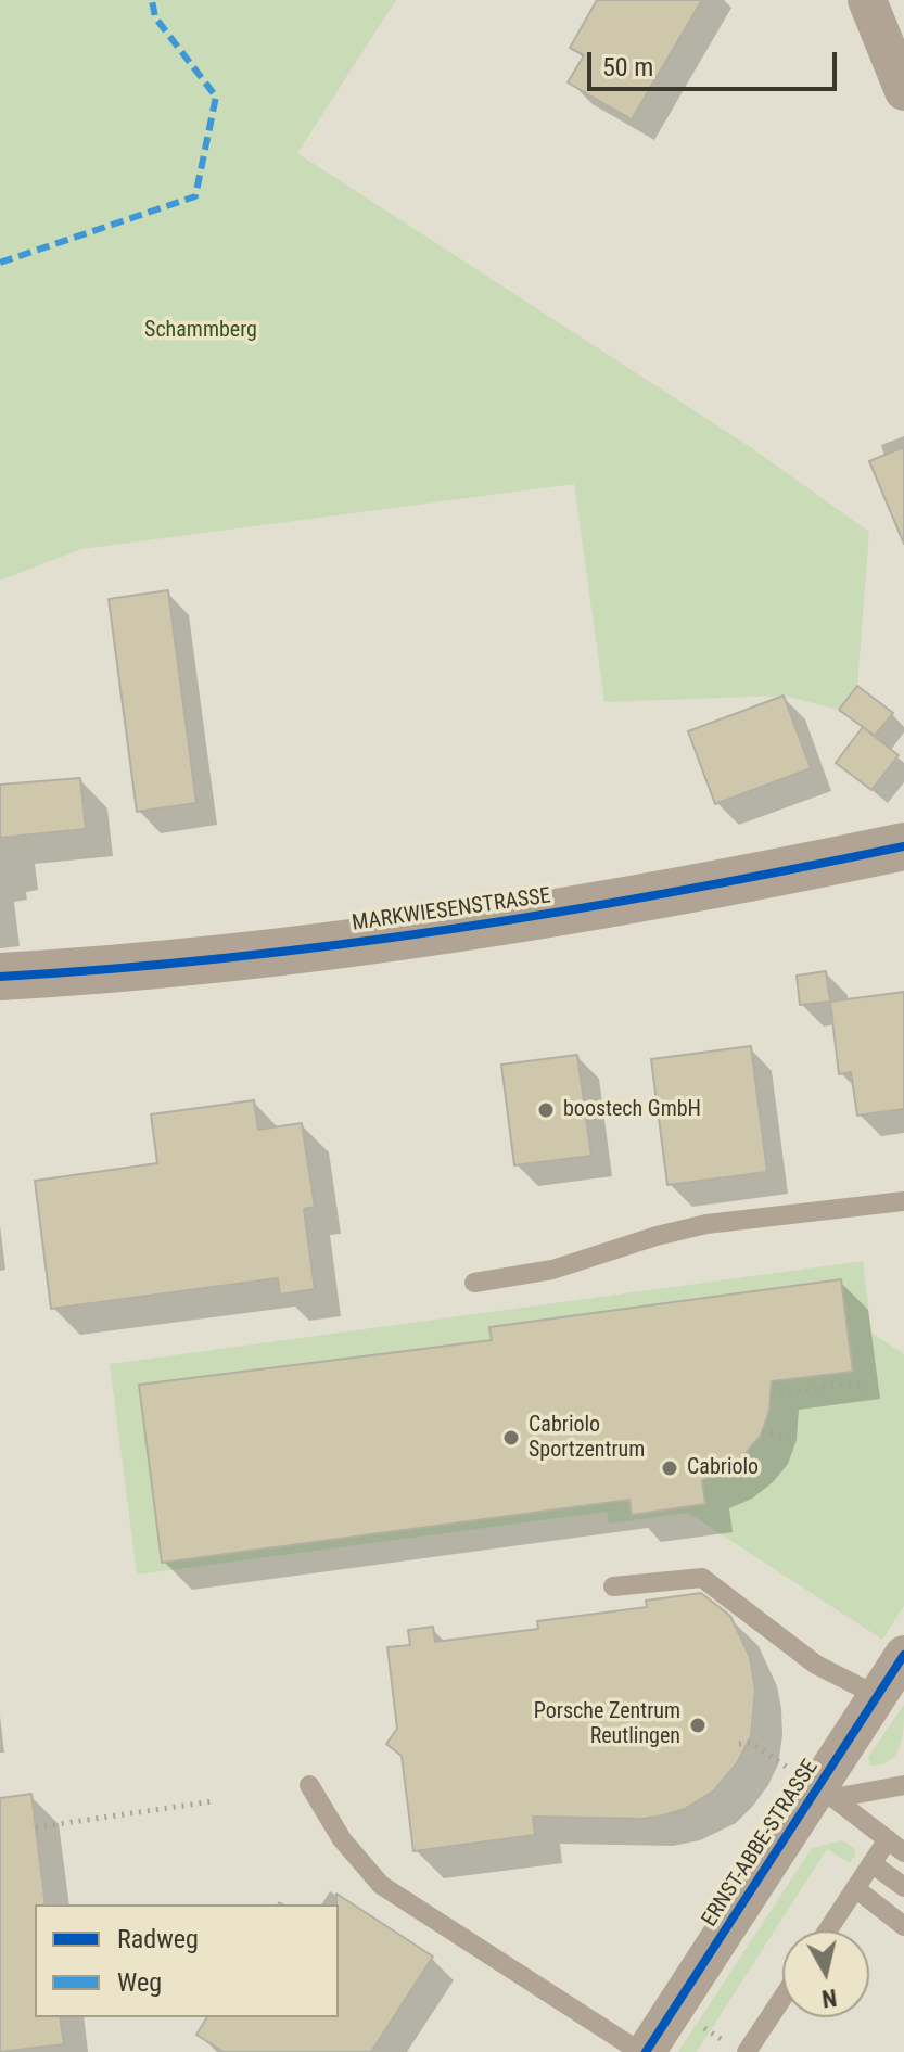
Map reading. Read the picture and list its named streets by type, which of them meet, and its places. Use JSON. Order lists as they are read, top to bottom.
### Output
{
  "streets": {
    "street": ["MARKWIESENSTRASSE", "ERNST-ABBE-STRASSE"]
  },
  "parks": ["Schammberg"],
  "places": [
    "boostech GmbH",
    "Cabriolo Sportzentrum",
    "Cabriolo",
    "Porsche Zentrum Reutlingen"
  ],
  "legend": ["Radweg", "Weg"],
  "scale_bar": "50 m",
  "north": "bottom"
}
